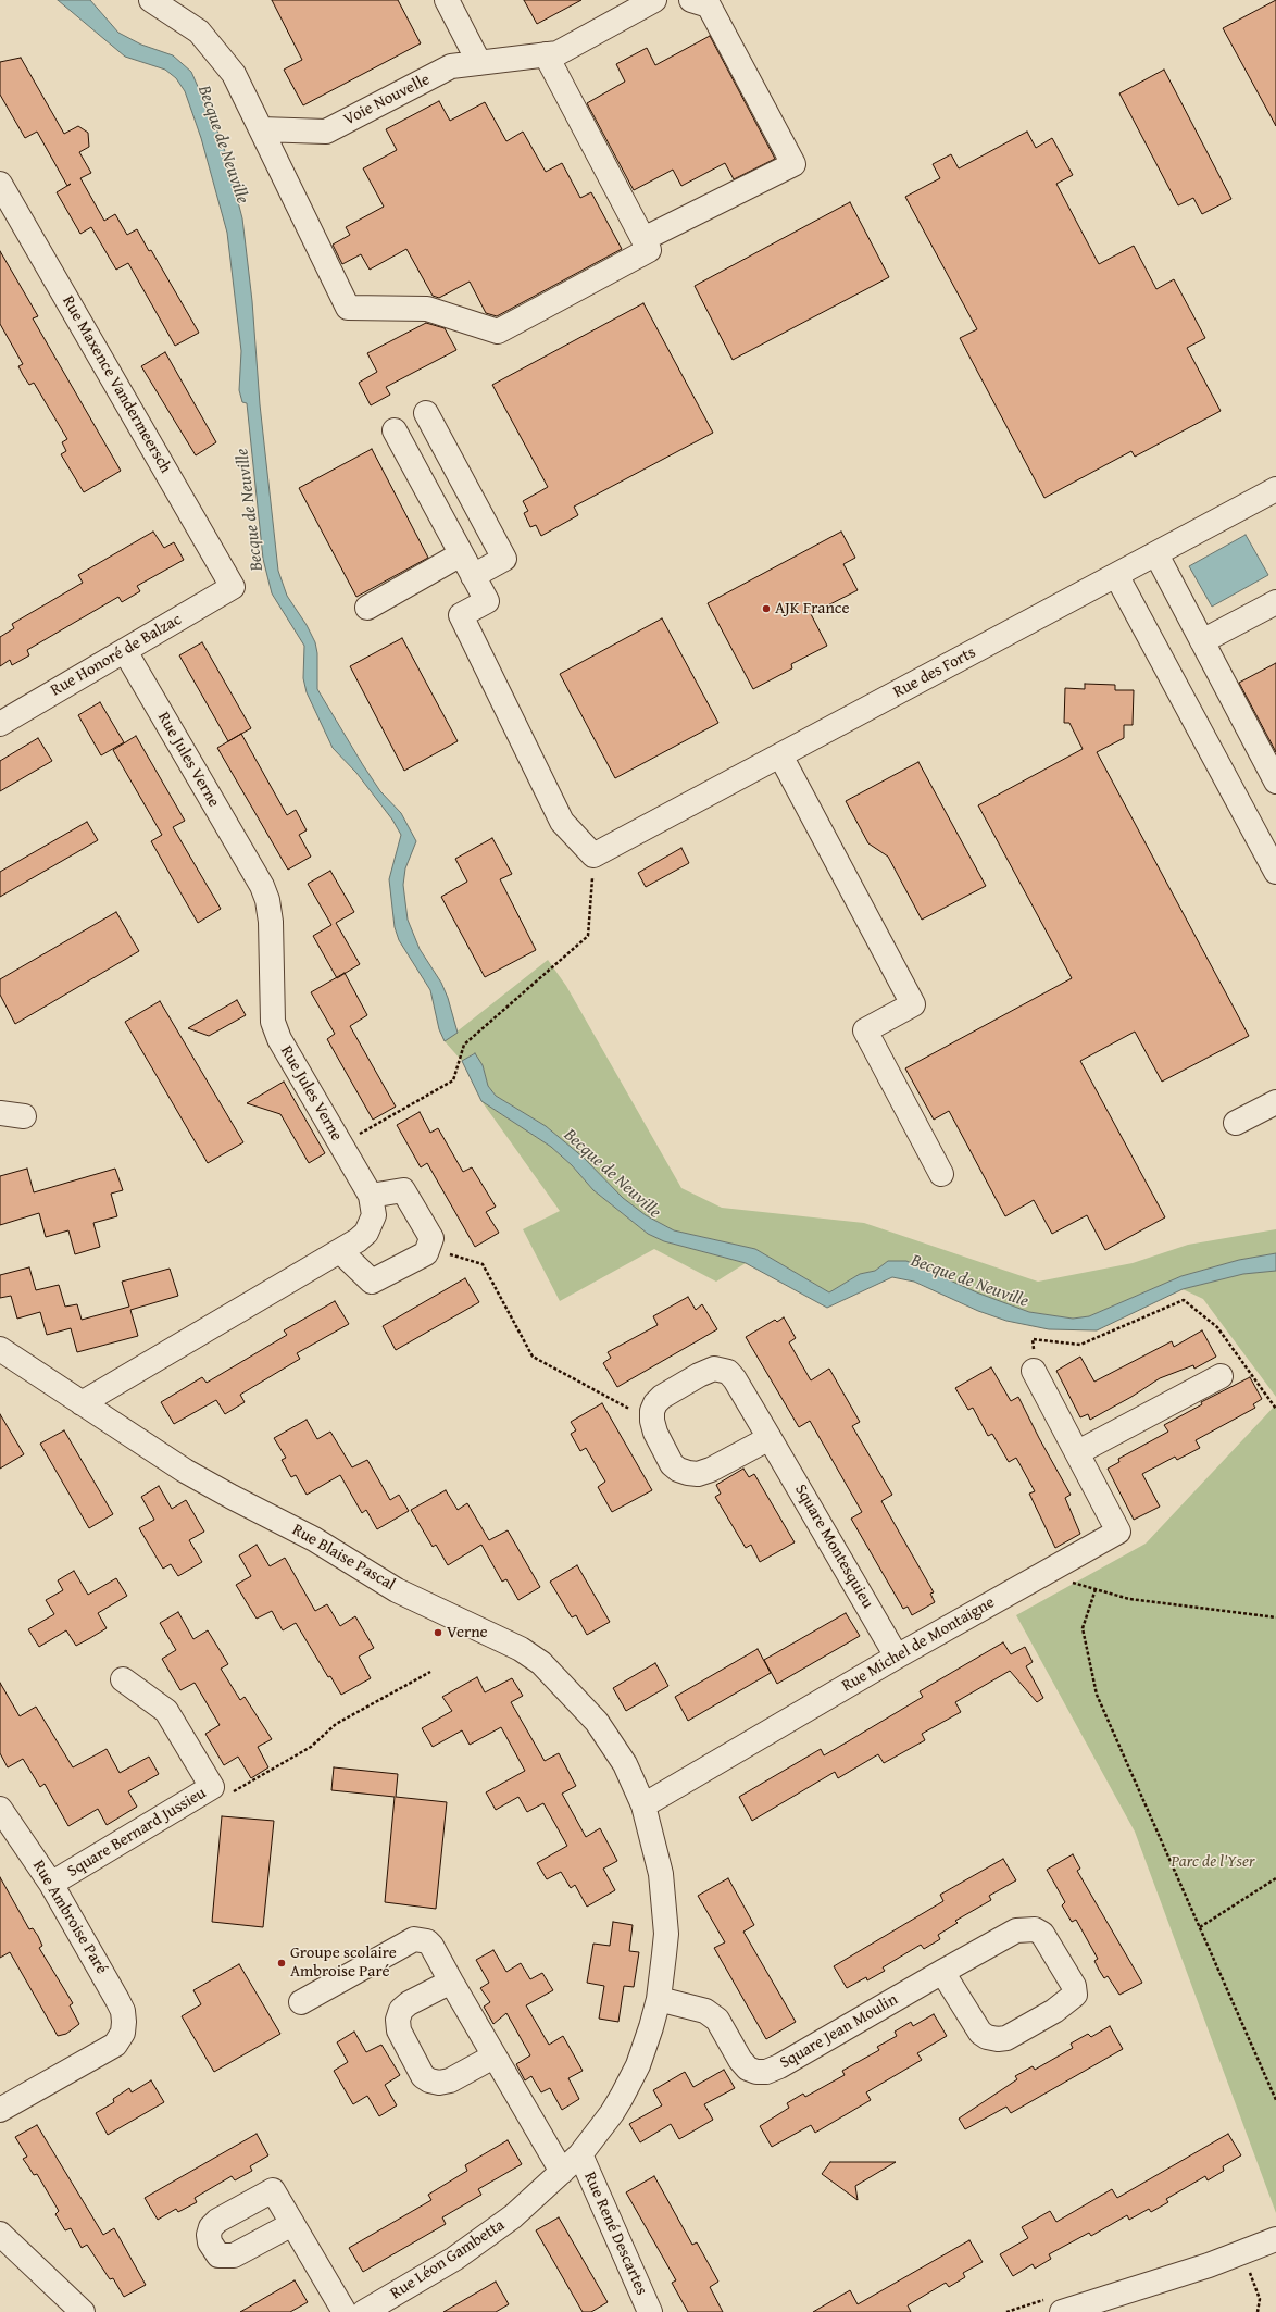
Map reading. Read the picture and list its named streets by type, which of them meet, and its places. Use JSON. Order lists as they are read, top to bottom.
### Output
{
  "streets": {
    "street": [
      "Voie Nouvelle",
      "Rue Maxence Vandermeersch",
      "Rue Honoré de Balzac",
      "Rue des Forts",
      "Rue Jules Verne",
      "Square Montesquieu",
      "Rue Blaise Pascal",
      "Rue Michel de Montaigne",
      "Square Bernard Jussieu",
      "Rue Ambroise Paré",
      "Square Jean Moulin",
      "Rue René Descartes",
      "Rue Léon Gambetta"
    ]
  },
  "crossings": [
    ["Rue Maxence Vandermeersch", "Rue Honoré de Balzac"],
    ["Rue Honoré de Balzac", "Rue Jules Verne"],
    ["Rue Jules Verne", "Rue Blaise Pascal"],
    ["Square Montesquieu", "Rue Michel de Montaigne"],
    ["Rue Blaise Pascal", "Rue Michel de Montaigne"],
    ["Rue Blaise Pascal", "Rue Léon Gambetta"],
    ["Rue Michel de Montaigne", "Rue Léon Gambetta"],
    ["Square Bernard Jussieu", "Rue Ambroise Paré"],
    ["Square Jean Moulin", "Rue Léon Gambetta"],
    ["Rue René Descartes", "Rue Léon Gambetta"]
  ],
  "water": ["Becque de Neuville"],
  "parks": ["Parc de l'Yser"],
  "places": ["AJK France", "Verne", "Groupe scolaire Ambroise Paré"]
}
